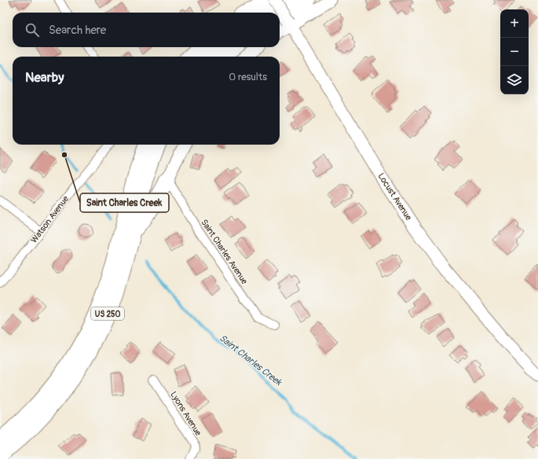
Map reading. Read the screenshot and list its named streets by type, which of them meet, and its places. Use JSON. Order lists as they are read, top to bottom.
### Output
{
  "streets": {
    "highway": ["US 250"],
    "street": [
      "Locust Avenue",
      "Watson Avenue",
      "Saint Charles Avenue",
      "Lyons Avenue"
    ]
  },
  "water": ["Saint Charles Creek"],
  "places": ["Saint Charles Creek"],
  "page": {
    "map_buttons": ["+", "−"],
    "search": "Search here",
    "heading": ["Nearby", "0 results"]
  }
}
